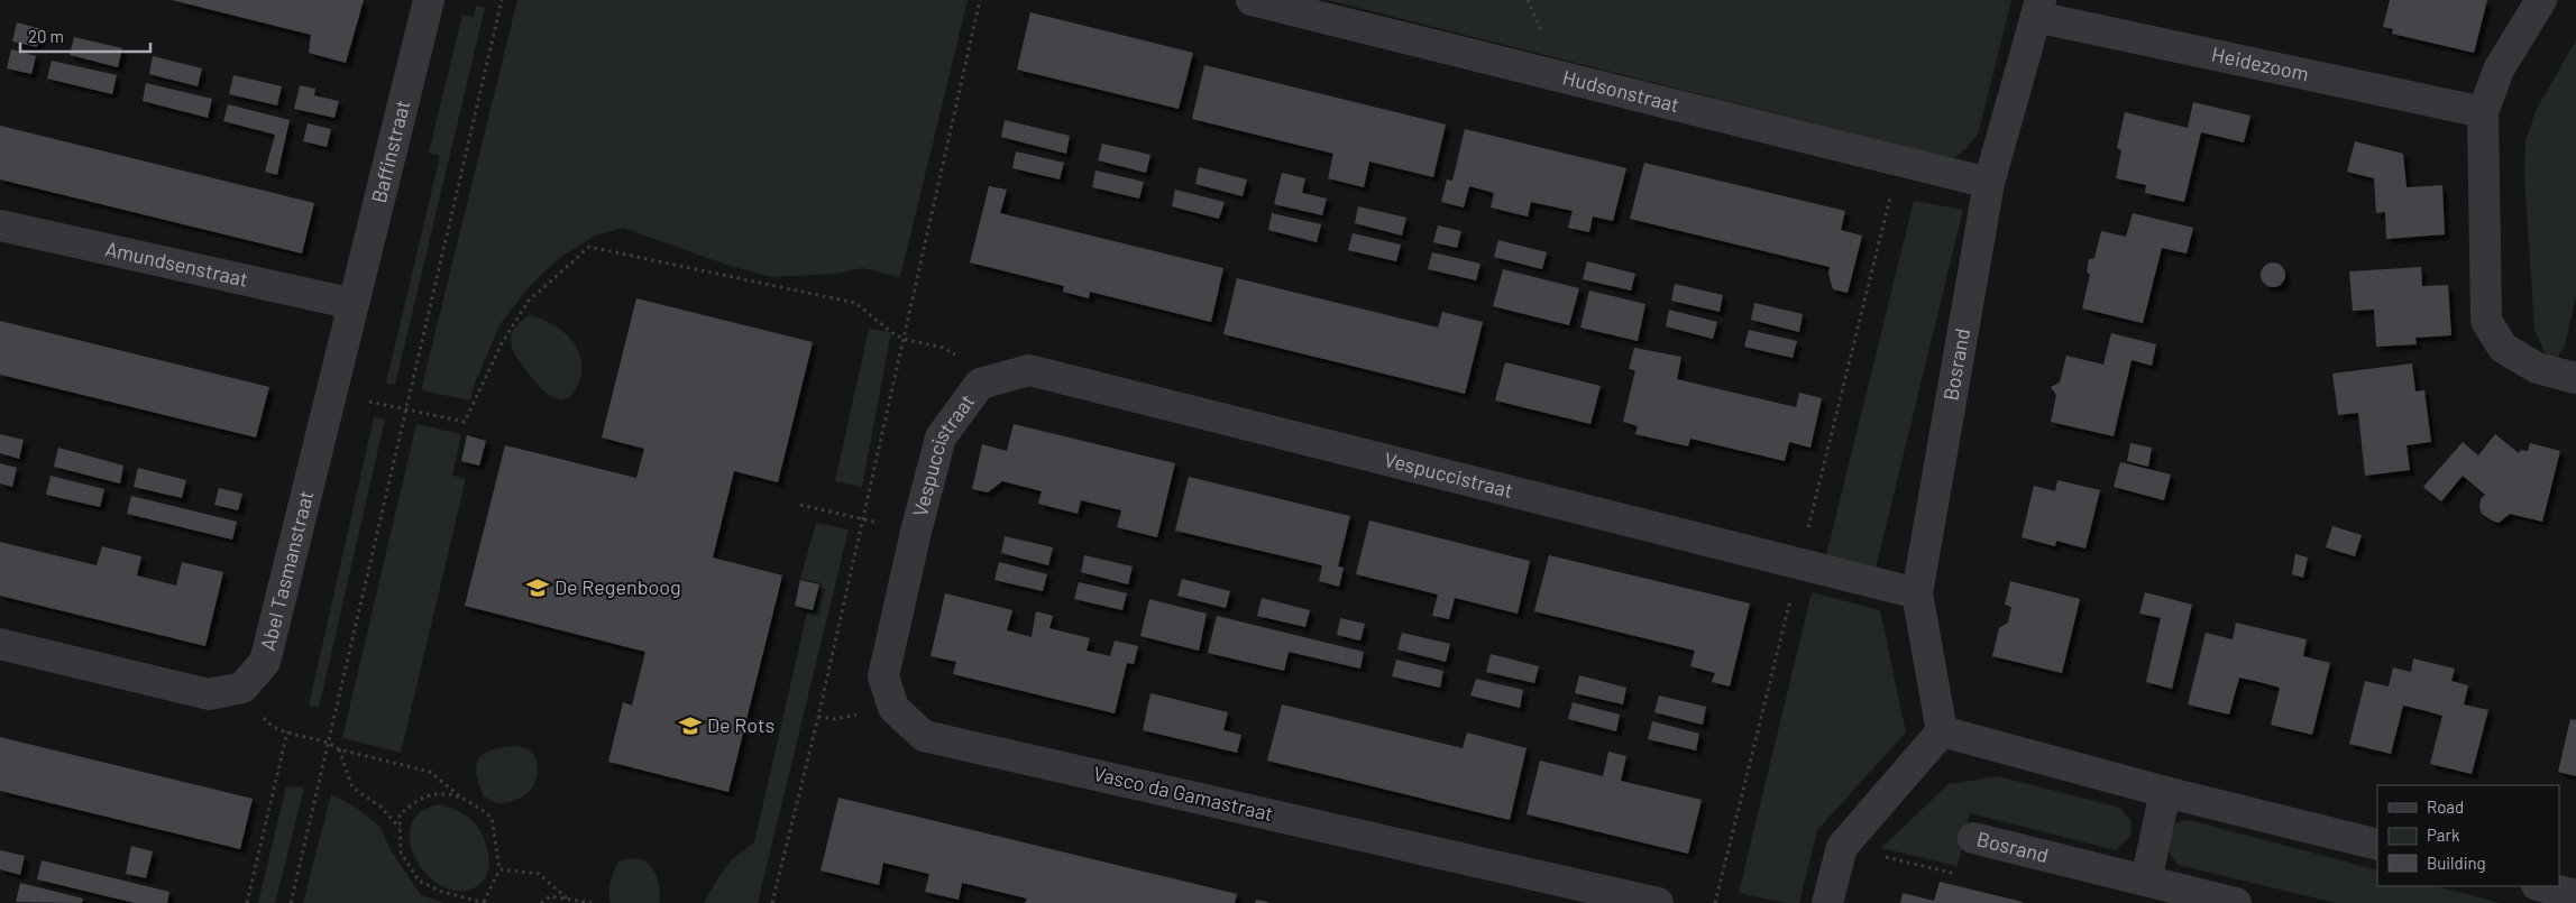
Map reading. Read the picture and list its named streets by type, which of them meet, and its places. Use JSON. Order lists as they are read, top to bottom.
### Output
{
  "streets": {
    "street": [
      "Heidezoom",
      "Hudsonstraat",
      "Baffinstraat",
      "Amundsenstraat",
      "Bosrand",
      "Vespuccistraat",
      "Abel Tasmanstraat",
      "Vasco da Gamastraat"
    ]
  },
  "crossings": [
    ["Heidezoom", "Bosrand"],
    ["Hudsonstraat", "Bosrand"],
    ["Baffinstraat", "Amundsenstraat"],
    ["Baffinstraat", "Abel Tasmanstraat"],
    ["Amundsenstraat", "Abel Tasmanstraat"],
    ["Bosrand", "Vespuccistraat"],
    ["Vespuccistraat", "Vasco da Gamastraat"]
  ],
  "places": {
    "school or university": ["De Regenboog", "De Rots"]
  },
  "legend": ["Road", "Park", "Building"],
  "scale_bar": "20 m"
}
